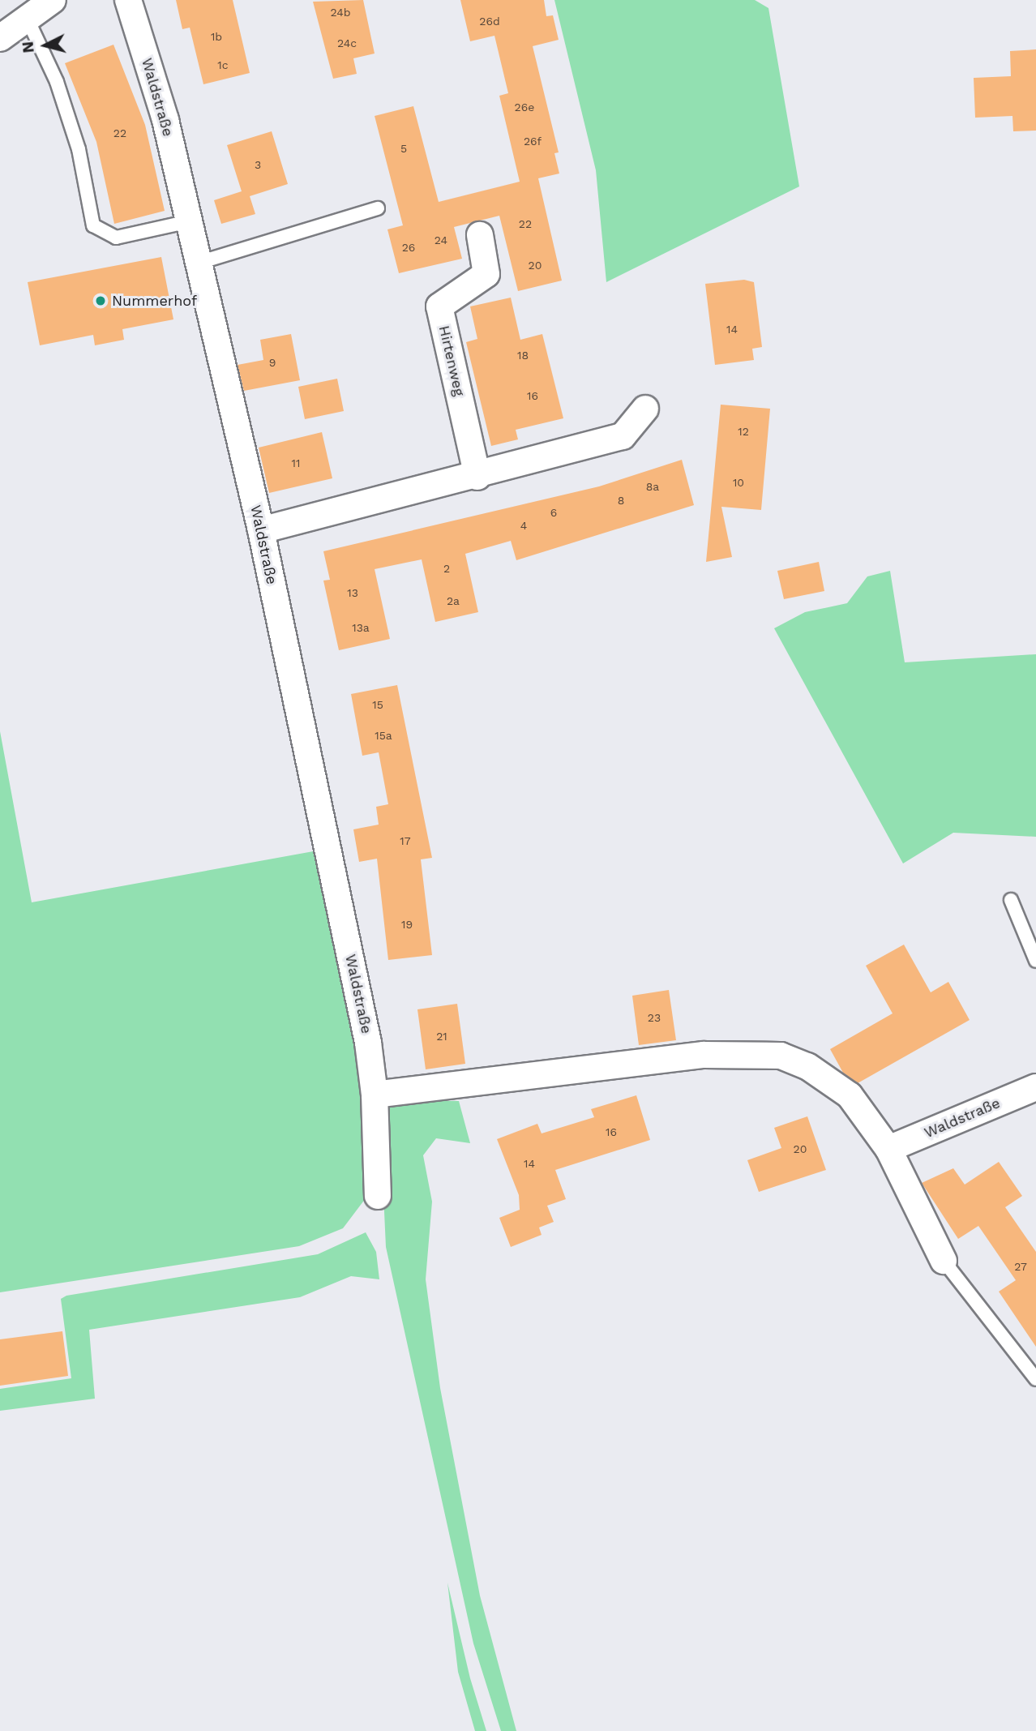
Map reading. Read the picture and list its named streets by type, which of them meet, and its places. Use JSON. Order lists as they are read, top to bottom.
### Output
{
  "streets": {
    "street": ["Waldstraße", "Hirtenweg"]
  },
  "places": ["Nummerhof"],
  "house_numbers": [
    "24b",
    "26d",
    "1b",
    "24c",
    "1c",
    "26e",
    "22",
    "26f",
    "5",
    "3",
    "22",
    "24",
    "26",
    "20",
    "14",
    "18",
    "9",
    "16",
    "12",
    "11",
    "10",
    "8a",
    "8",
    "6",
    "4",
    "2",
    "13",
    "2a",
    "13a",
    "15",
    "15a",
    "17",
    "19",
    "23",
    "21",
    "16",
    "20",
    "14",
    "27"
  ],
  "north": "left"
}
